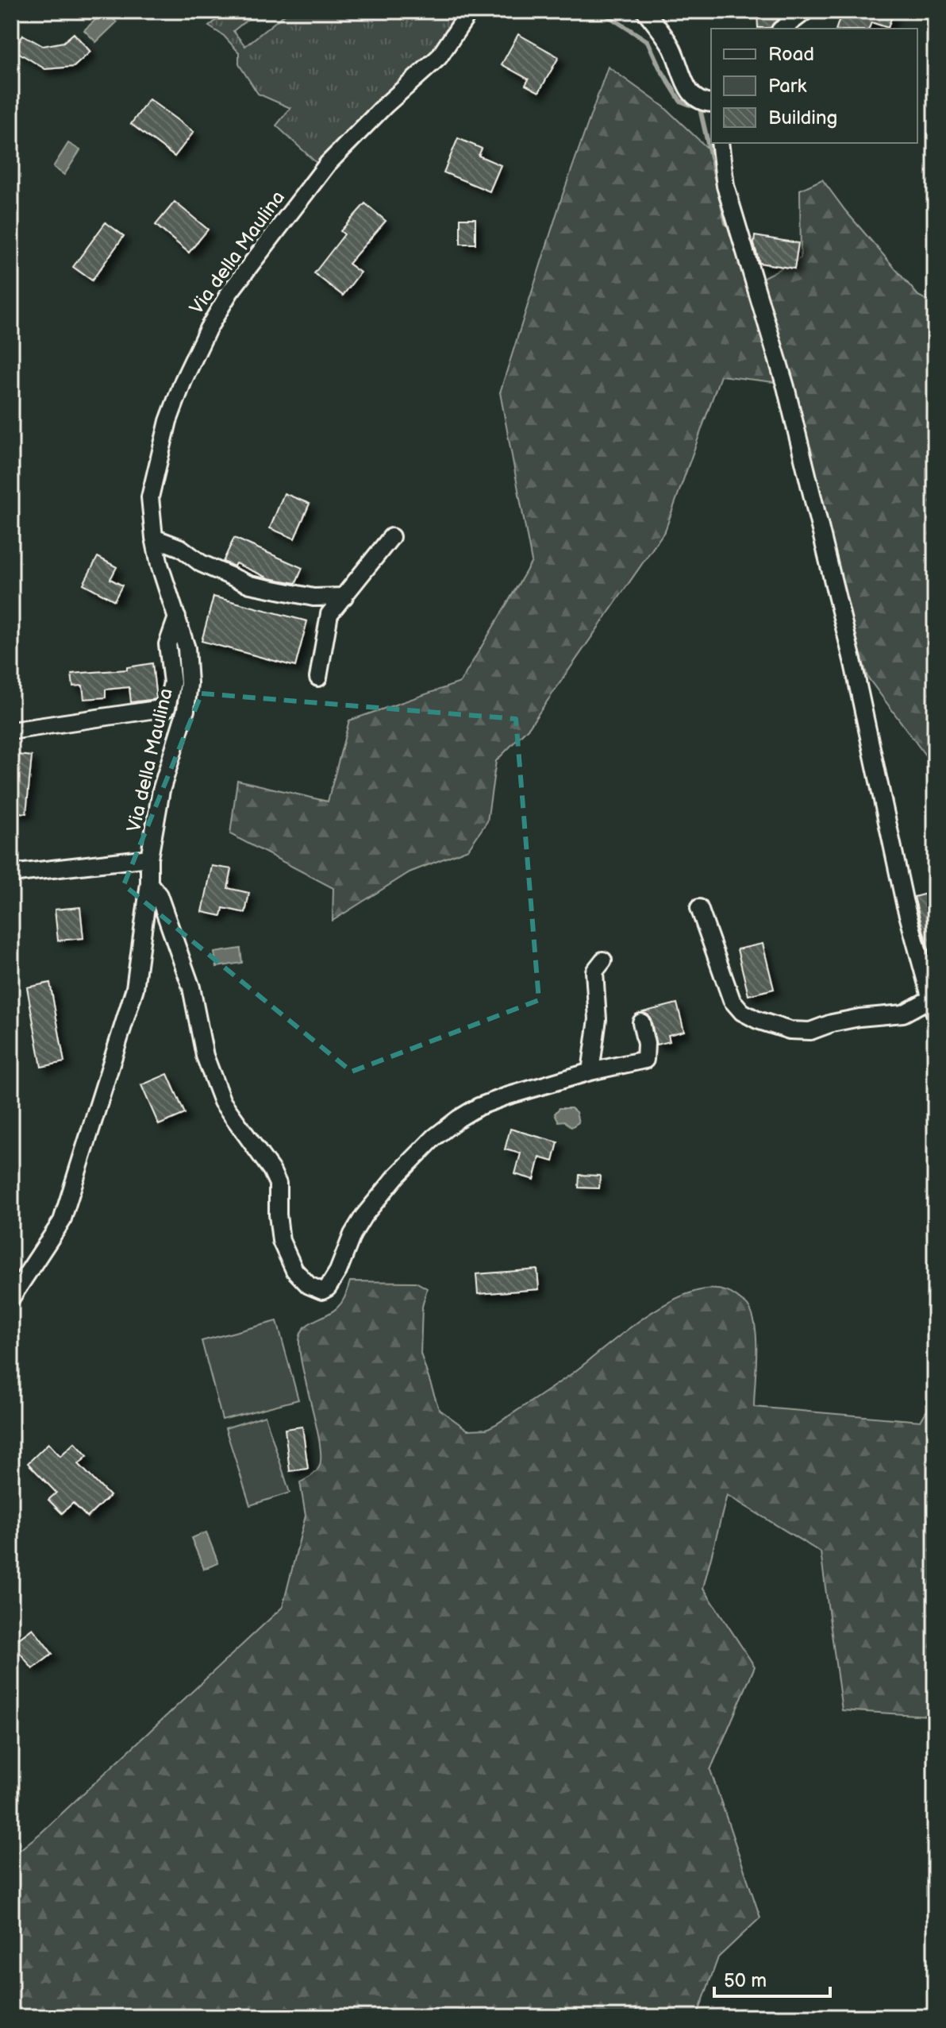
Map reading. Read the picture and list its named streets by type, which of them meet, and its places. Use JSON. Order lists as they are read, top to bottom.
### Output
{
  "streets": {
    "street": ["Via della Maulina"]
  },
  "legend": ["Road", "Park", "Building"],
  "scale_bar": "50 m"
}
